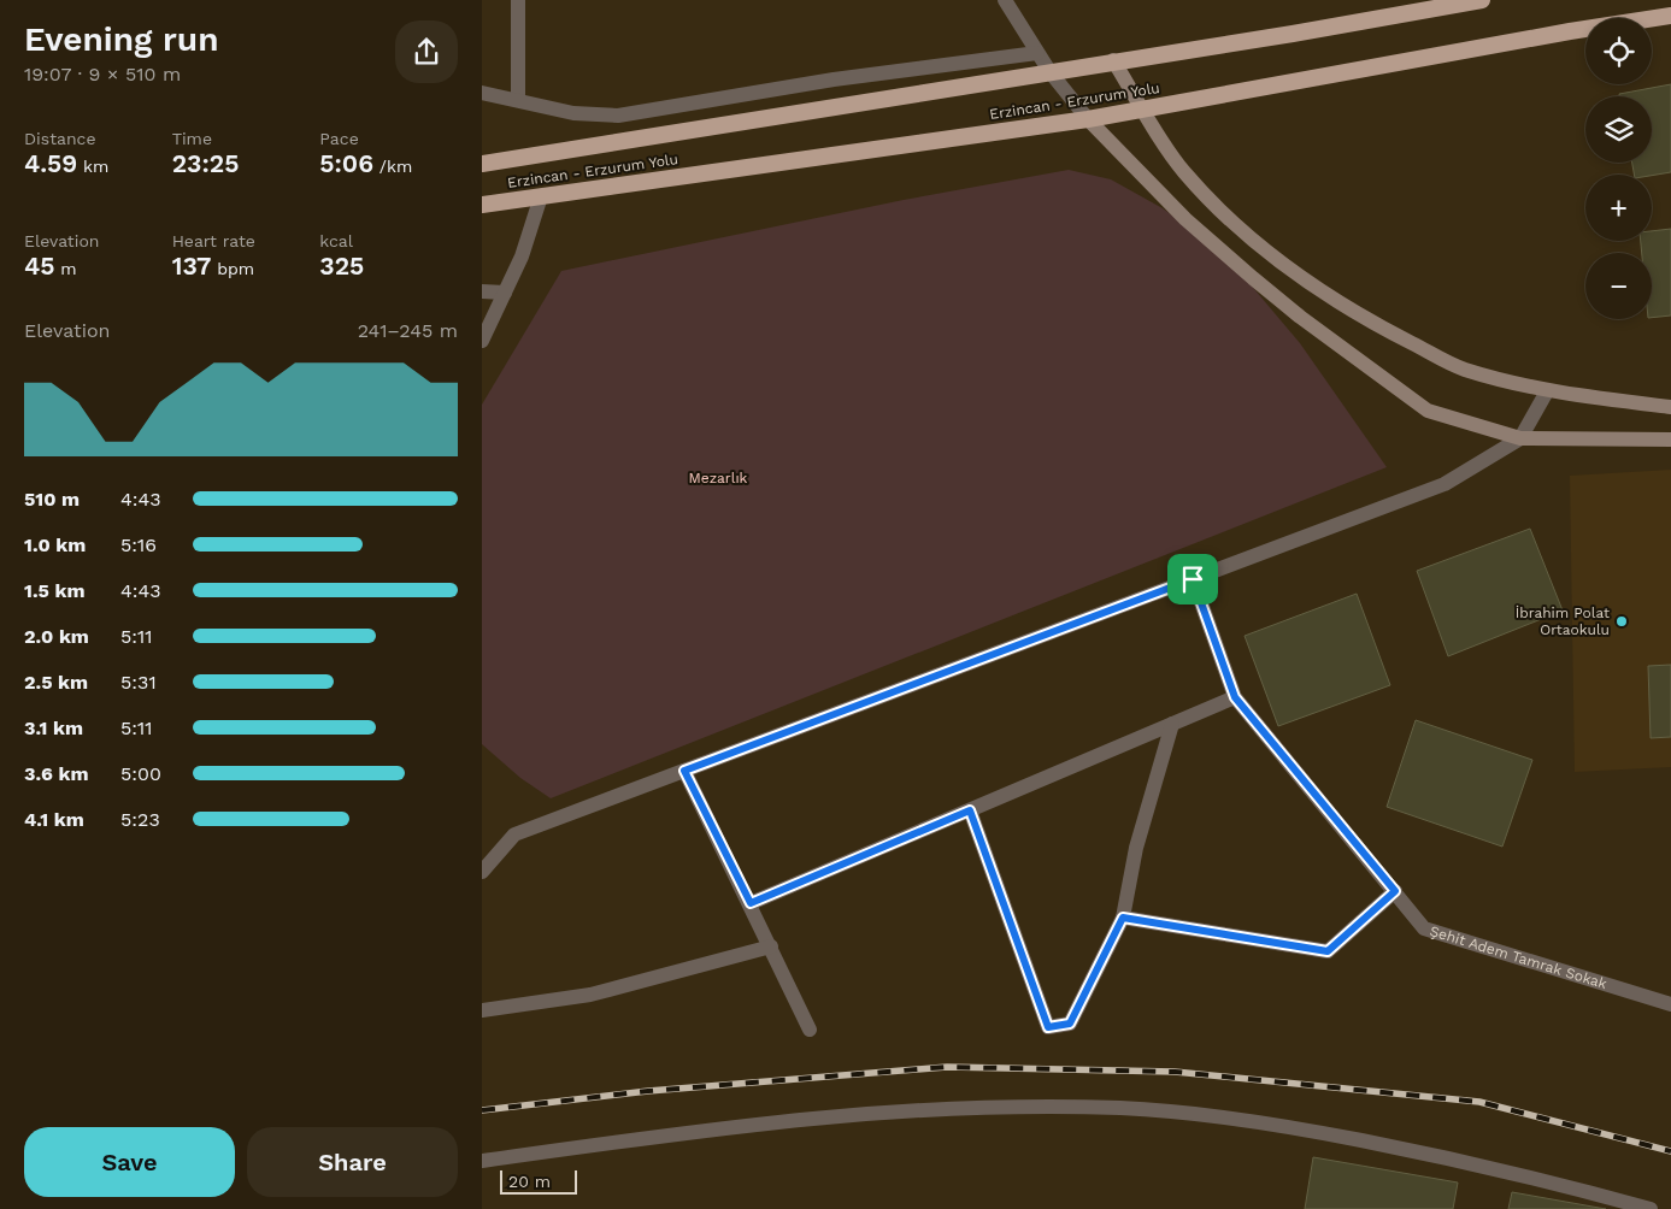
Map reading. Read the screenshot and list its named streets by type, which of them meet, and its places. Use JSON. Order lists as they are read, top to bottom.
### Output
{
  "streets": {
    "highway": ["Erzincan - Erzurum Yolu"],
    "street": ["Şehit Adem Tamrak Sokak"]
  },
  "parks": ["Mezarlık"],
  "places": ["İbrahim Polat Ortaokulu"],
  "scale_bar": "20 m",
  "page": {
    "heading": ["Evening run", "19:07 · 9 × 510 m"],
    "map_buttons": ["+", "−"],
    "stats": [
      ["Distance", "4.59 km"],
      ["Time", "23:25"],
      ["Pace", "5:06 /km"],
      ["Elevation", "45 m"],
      ["Heart rate", "137 bpm"],
      ["kcal", "325"]
    ],
    "chart": ["Elevation", "241–245 m"],
    "list": [
      {
        "name": "510 m",
        "note": "4:43"
      },
      {
        "name": "1.0 km",
        "note": "5:16"
      },
      {
        "name": "1.5 km",
        "note": "4:43"
      },
      {
        "name": "2.0 km",
        "note": "5:11"
      },
      {
        "name": "2.5 km",
        "note": "5:31"
      },
      {
        "name": "3.1 km",
        "note": "5:11"
      },
      {
        "name": "3.6 km",
        "note": "5:00"
      },
      {
        "name": "4.1 km",
        "note": "5:23"
      }
    ],
    "buttons": ["Save", "Share"],
    "scale": "20 m"
  }
}
